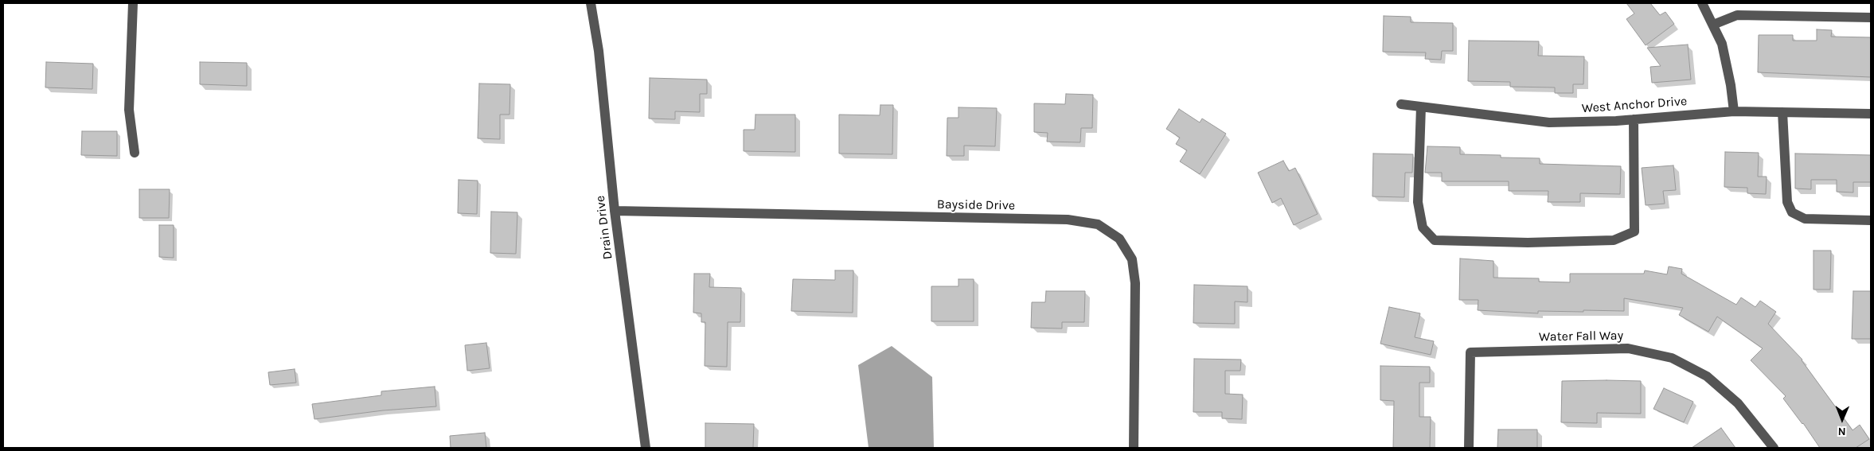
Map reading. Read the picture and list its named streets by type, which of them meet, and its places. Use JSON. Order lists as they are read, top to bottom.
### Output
{
  "streets": {
    "street": [
      "West Anchor Drive",
      "Bayside Drive",
      "Drain Drive",
      "Water Fall Way"
    ]
  },
  "crossings": [
    ["Bayside Drive", "Drain Drive"]
  ],
  "north": "bottom"
}
